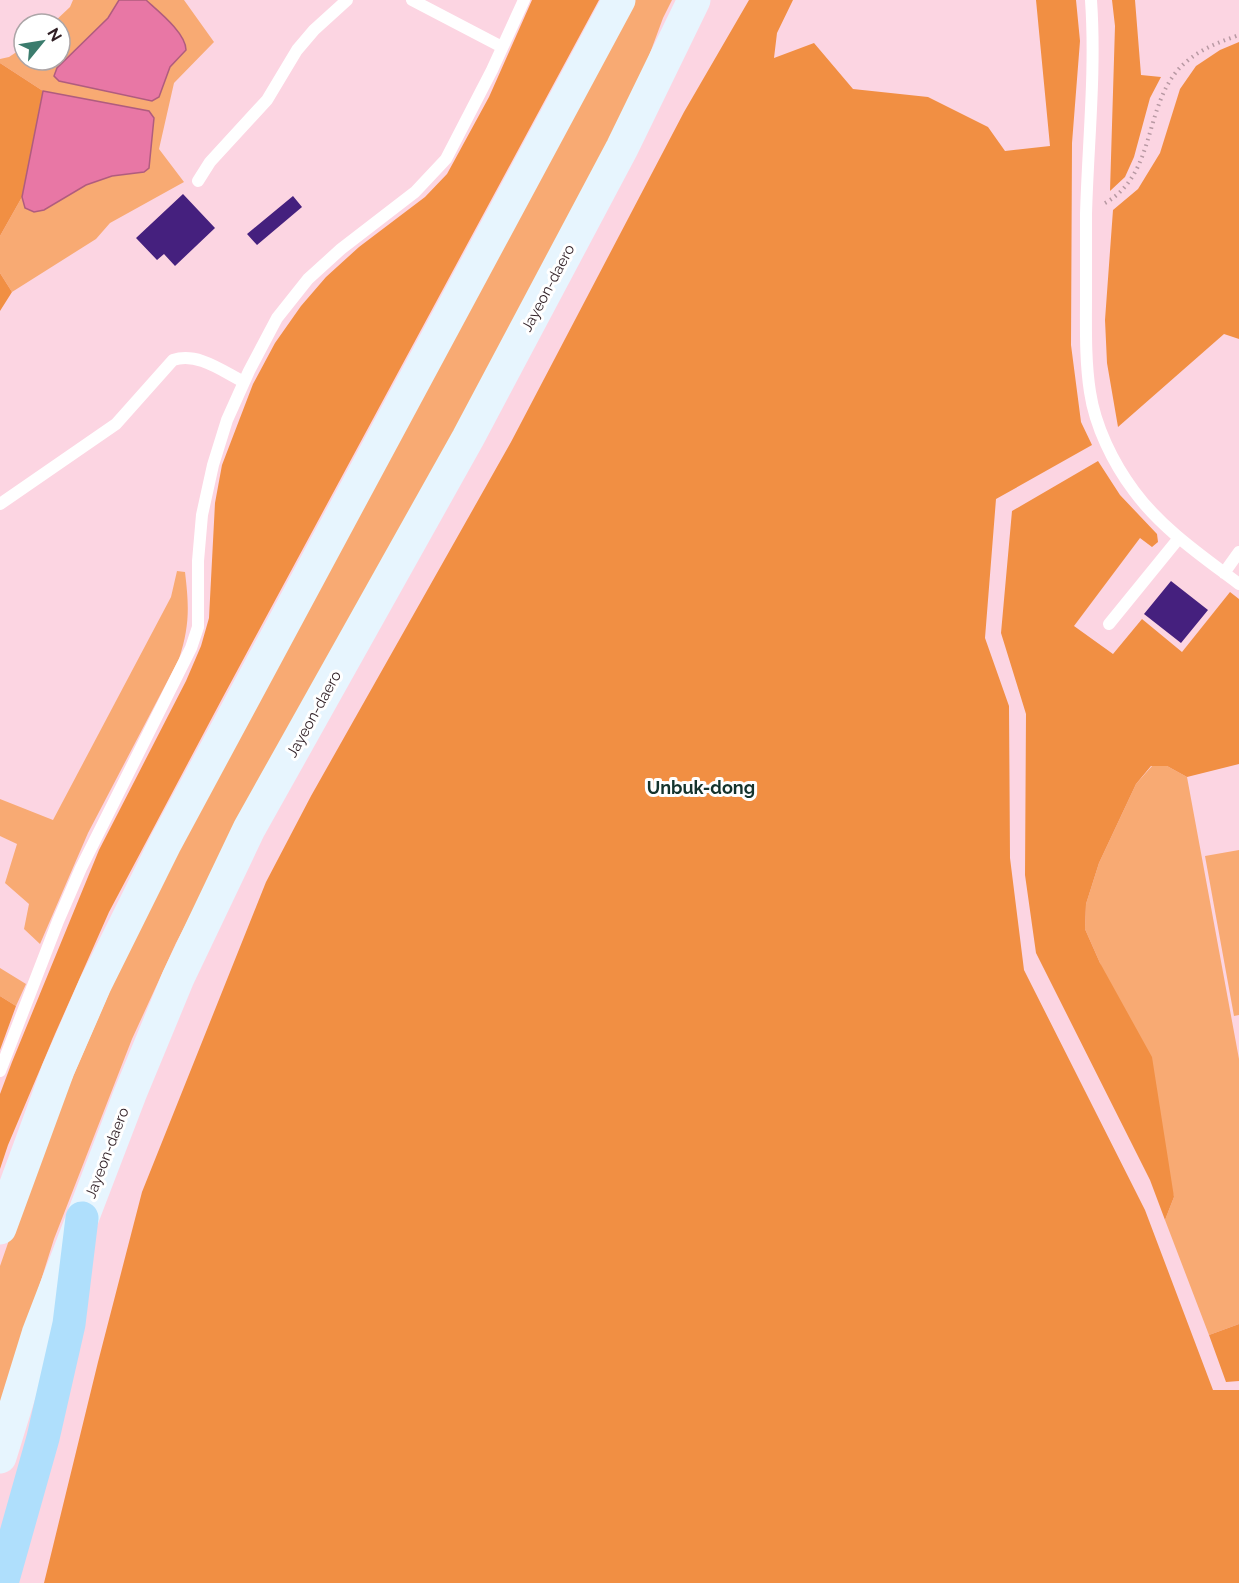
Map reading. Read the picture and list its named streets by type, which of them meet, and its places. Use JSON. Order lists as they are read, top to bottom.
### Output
{
  "streets": {
    "main road": ["Jayeon-daero"]
  },
  "districts": ["Unbuk-dong"],
  "north": "top right"
}
